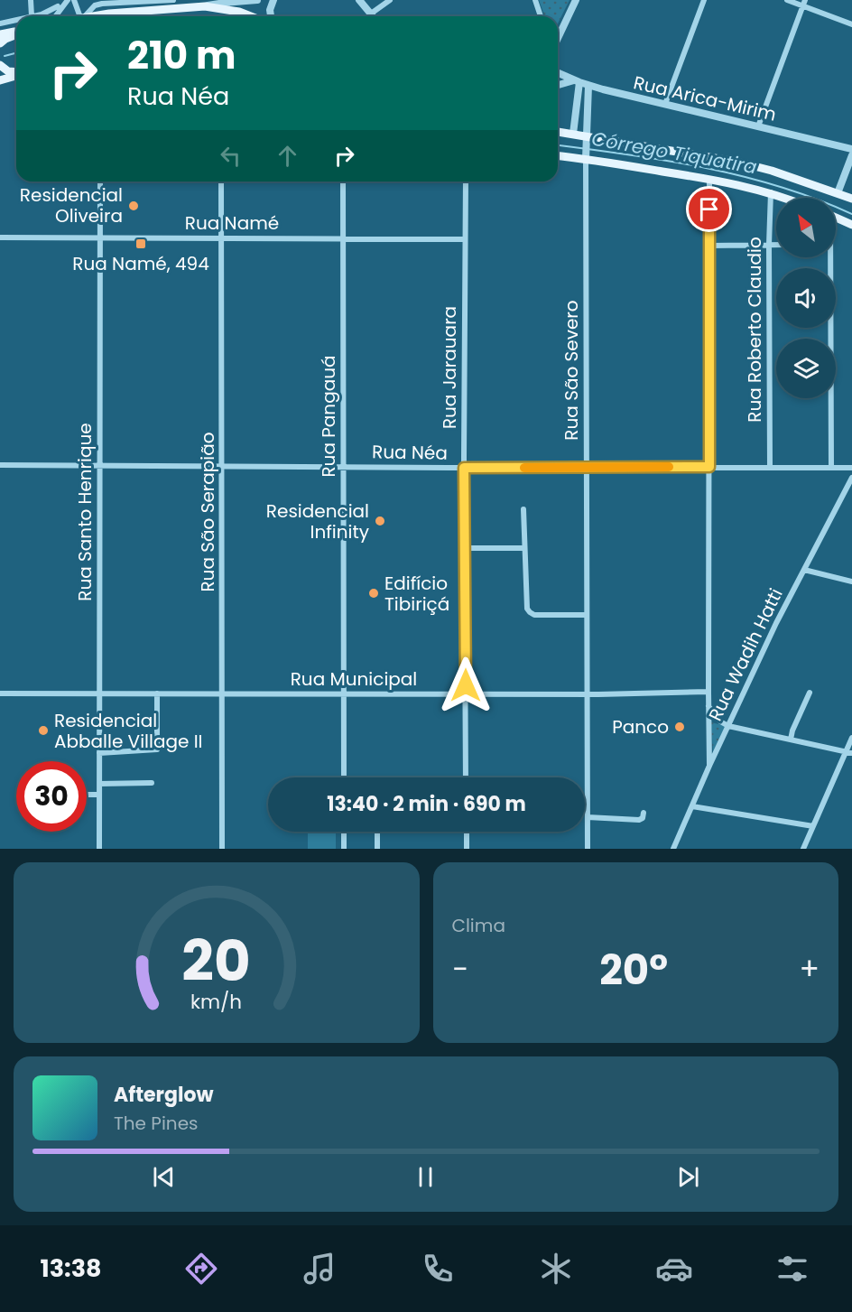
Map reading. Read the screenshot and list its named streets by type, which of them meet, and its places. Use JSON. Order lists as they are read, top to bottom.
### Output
{
  "streets": {
    "street": [
      "Rua Arica-Mirim",
      "Rua Namé",
      "Rua Roberto Claudio",
      "Rua Jarauara",
      "Rua São Severo",
      "Rua Pangauá",
      "Rua Néa",
      "Rua Santo Henrique",
      "Rua São Serapião",
      "Rua Wadih Hatti",
      "Rua Municipal"
    ]
  },
  "crossings": [
    ["Rua Arica-Mirim", "Rua São Severo"],
    ["Rua Namé", "Rua Jarauara"],
    ["Rua Namé", "Rua Pangauá"],
    ["Rua Namé", "Rua Santo Henrique"],
    ["Rua Namé", "Rua São Serapião"],
    ["Rua Roberto Claudio", "Rua Néa"],
    ["Rua Jarauara", "Rua Néa"],
    ["Rua Jarauara", "Rua Municipal"],
    ["Rua São Severo", "Rua Néa"],
    ["Rua São Severo", "Rua Municipal"],
    ["Rua Pangauá", "Rua Néa"],
    ["Rua Pangauá", "Rua Municipal"],
    ["Rua Néa", "Rua Santo Henrique"],
    ["Rua Néa", "Rua São Serapião"],
    ["Rua Santo Henrique", "Rua Municipal"],
    ["Rua São Serapião", "Rua Municipal"]
  ],
  "water": ["Córrego Tiquatira"],
  "places": {
    "other": [
      "Residencial Oliveira",
      "Residencial Infinity",
      "Edifício Tibiriçá",
      "Panco",
      "Residencial Abballe Village II"
    ],
    "transit": ["Rua Namé, 494"]
  },
  "north": "top left",
  "page": {
    "turn": ["210 m", "Rua Néa"],
    "limit": "30",
    "trip": "13:40 · 2 min · 690 m",
    "tile": "Clima",
    "heat": ["−", "20°", "+"],
    "song": ["Afterglow", "The Pines"],
    "tabs": "13:38",
    "gauge": ["20", "km/h"]
  }
}
